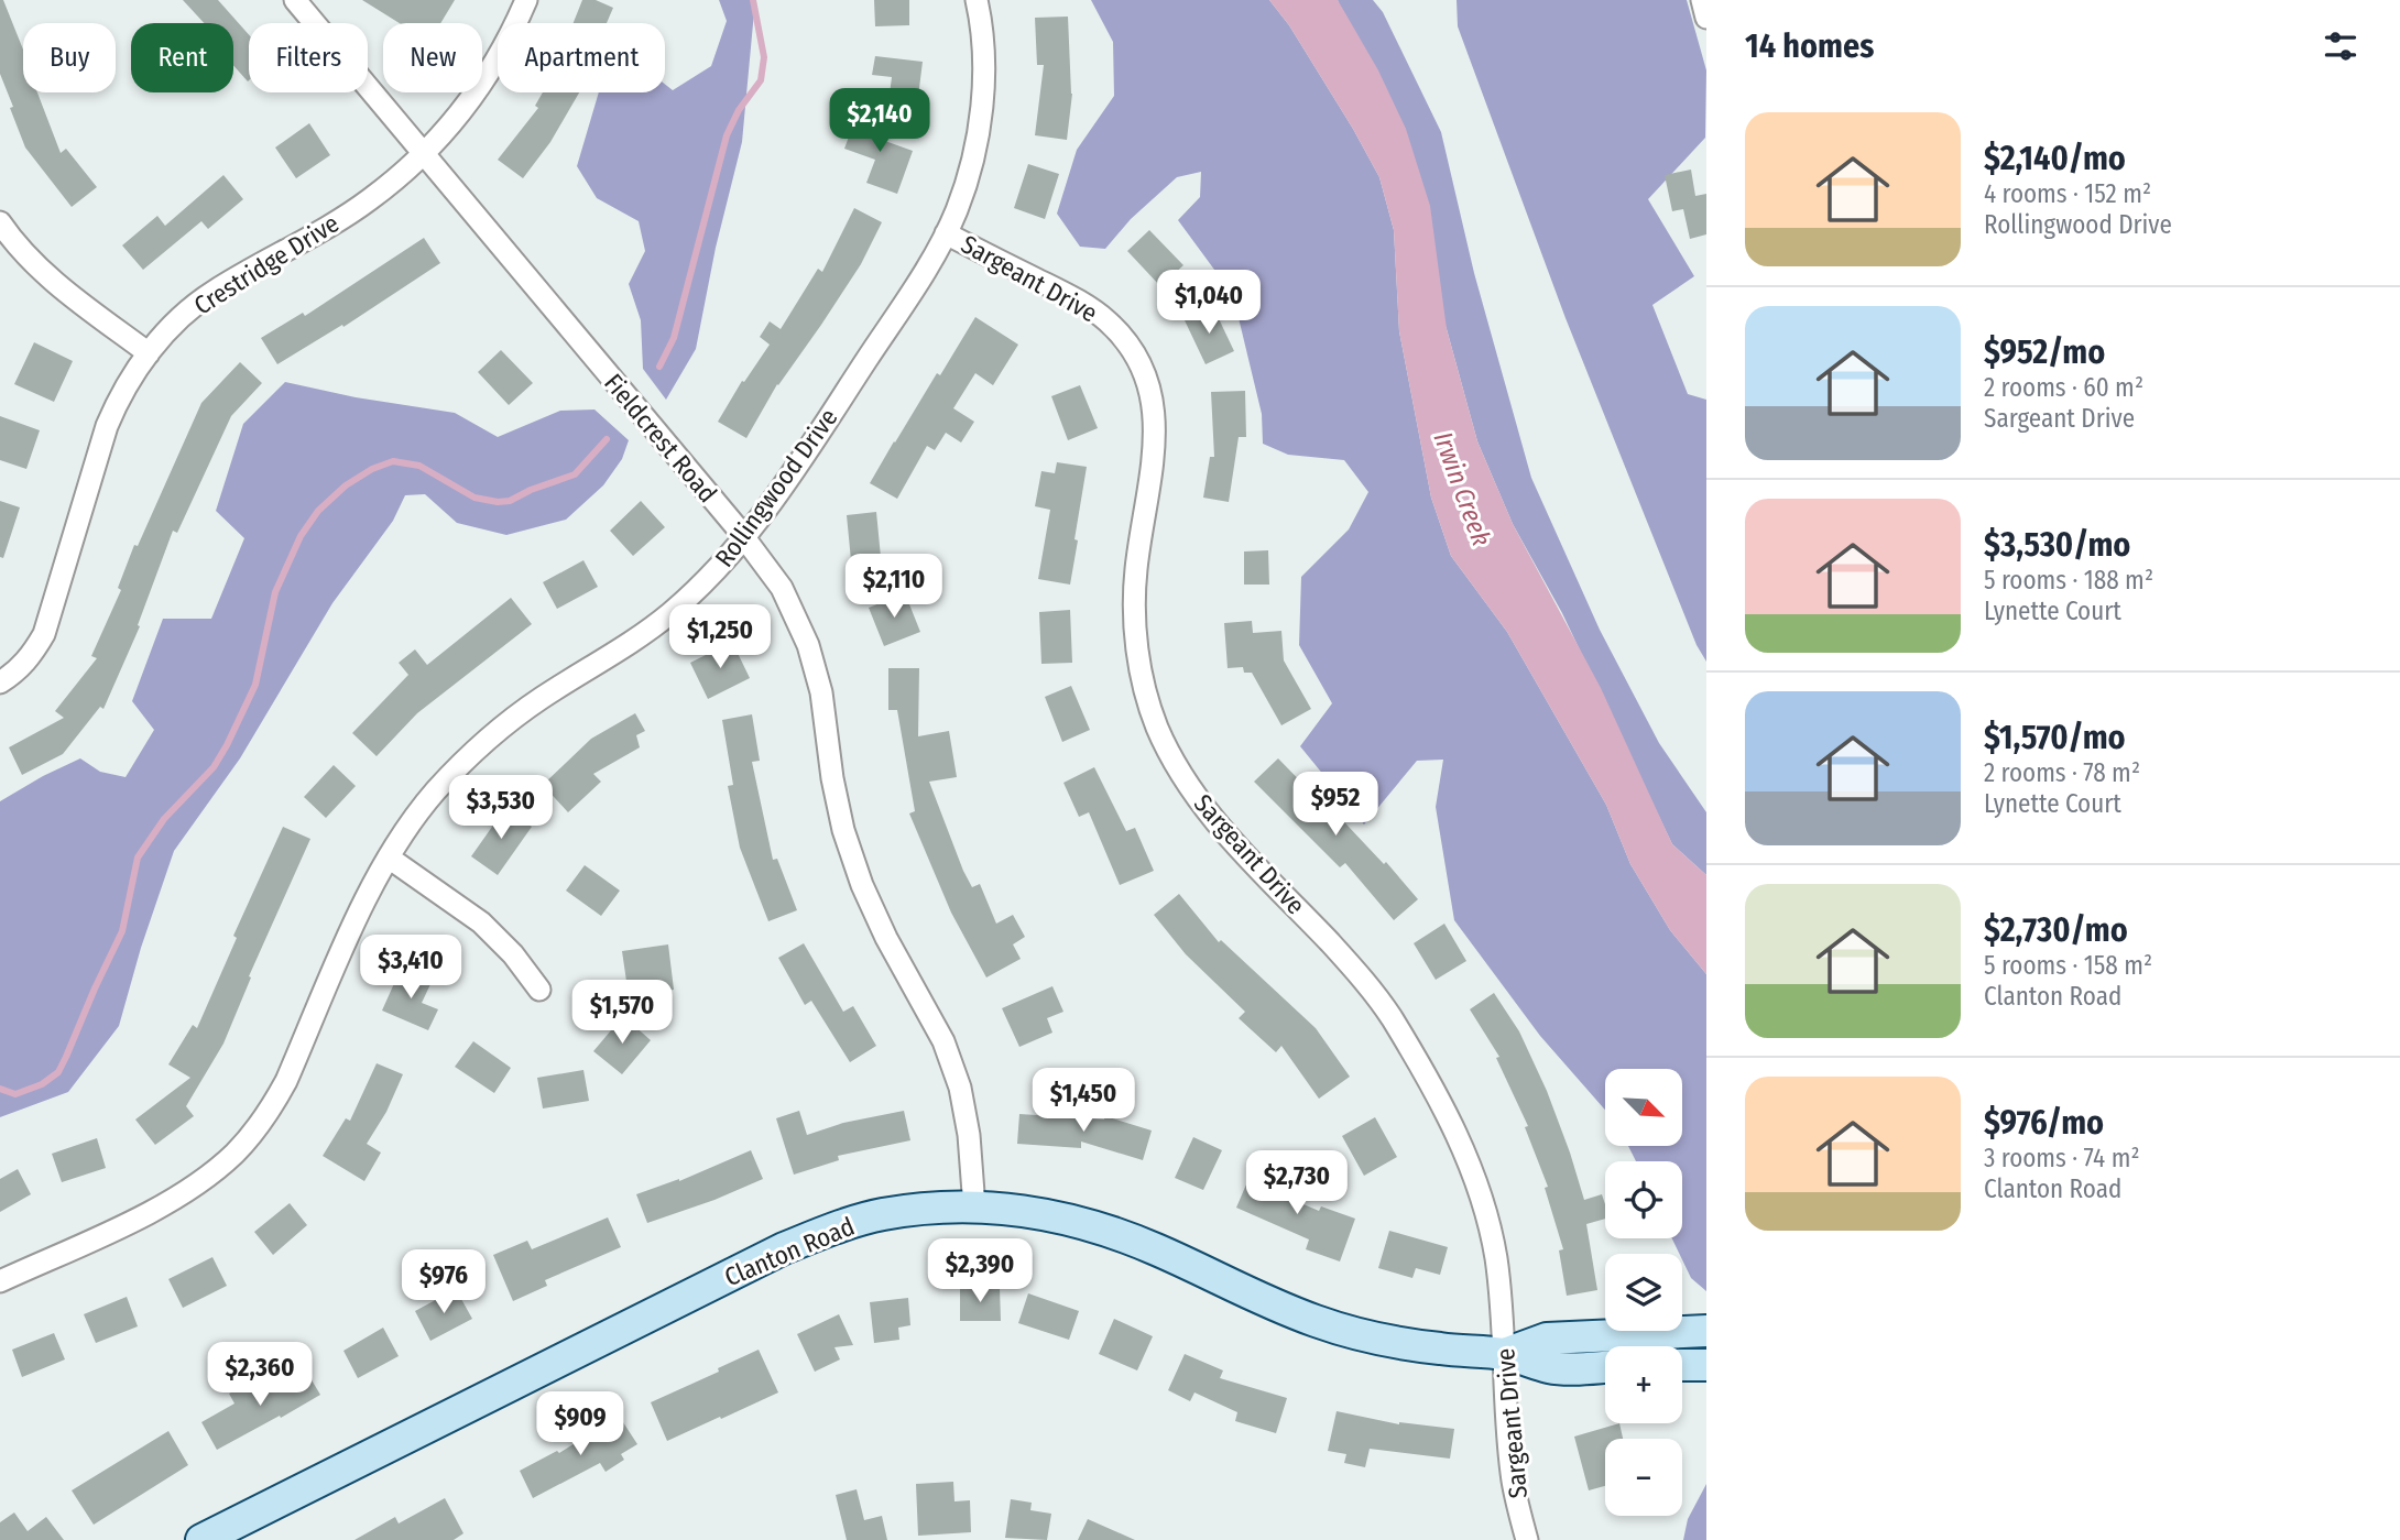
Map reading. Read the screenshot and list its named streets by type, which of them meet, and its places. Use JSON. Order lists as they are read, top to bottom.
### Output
{
  "streets": {
    "main road": ["Clanton Road"],
    "street": [
      "Crestridge Drive",
      "Sargeant Drive",
      "Fieldcrest Road",
      "Rollingwood Drive"
    ]
  },
  "crossings": [
    ["Crestridge Drive", "Fieldcrest Road"],
    ["Sargeant Drive", "Rollingwood Drive"],
    ["Sargeant Drive", "Clanton Road"],
    ["Fieldcrest Road", "Rollingwood Drive"],
    ["Fieldcrest Road", "Clanton Road"]
  ],
  "water": ["Irwin Creek"],
  "north": "bottom right",
  "page": {
    "heading": "14 homes",
    "chip": [
      "Buy",
      "Rent",
      "Filters",
      "New",
      "Apartment"
    ],
    "price": [
      "$2,140",
      "$1,040",
      "$2,110",
      "$1,250",
      "$952",
      "$3,530",
      "$3,410",
      "$1,570",
      "$1,450",
      "$2,730",
      "$2,390",
      "$976",
      "$2,360",
      "$909"
    ],
    "list": [
      {
        "name": "$2,140/mo",
        "note": "4 rooms · 152 m² · Rollingwood Drive"
      },
      {
        "name": "$952/mo",
        "note": "2 rooms · 60 m² · Sargeant Drive"
      },
      {
        "name": "$3,530/mo",
        "note": "5 rooms · 188 m² · Lynette Court"
      },
      {
        "name": "$1,570/mo",
        "note": "2 rooms · 78 m² · Lynette Court"
      },
      {
        "name": "$2,730/mo",
        "note": "5 rooms · 158 m² · Clanton Road"
      },
      {
        "name": "$976/mo",
        "note": "3 rooms · 74 m² · Clanton Road"
      }
    ],
    "map_buttons": ["+", "−"]
  }
}
